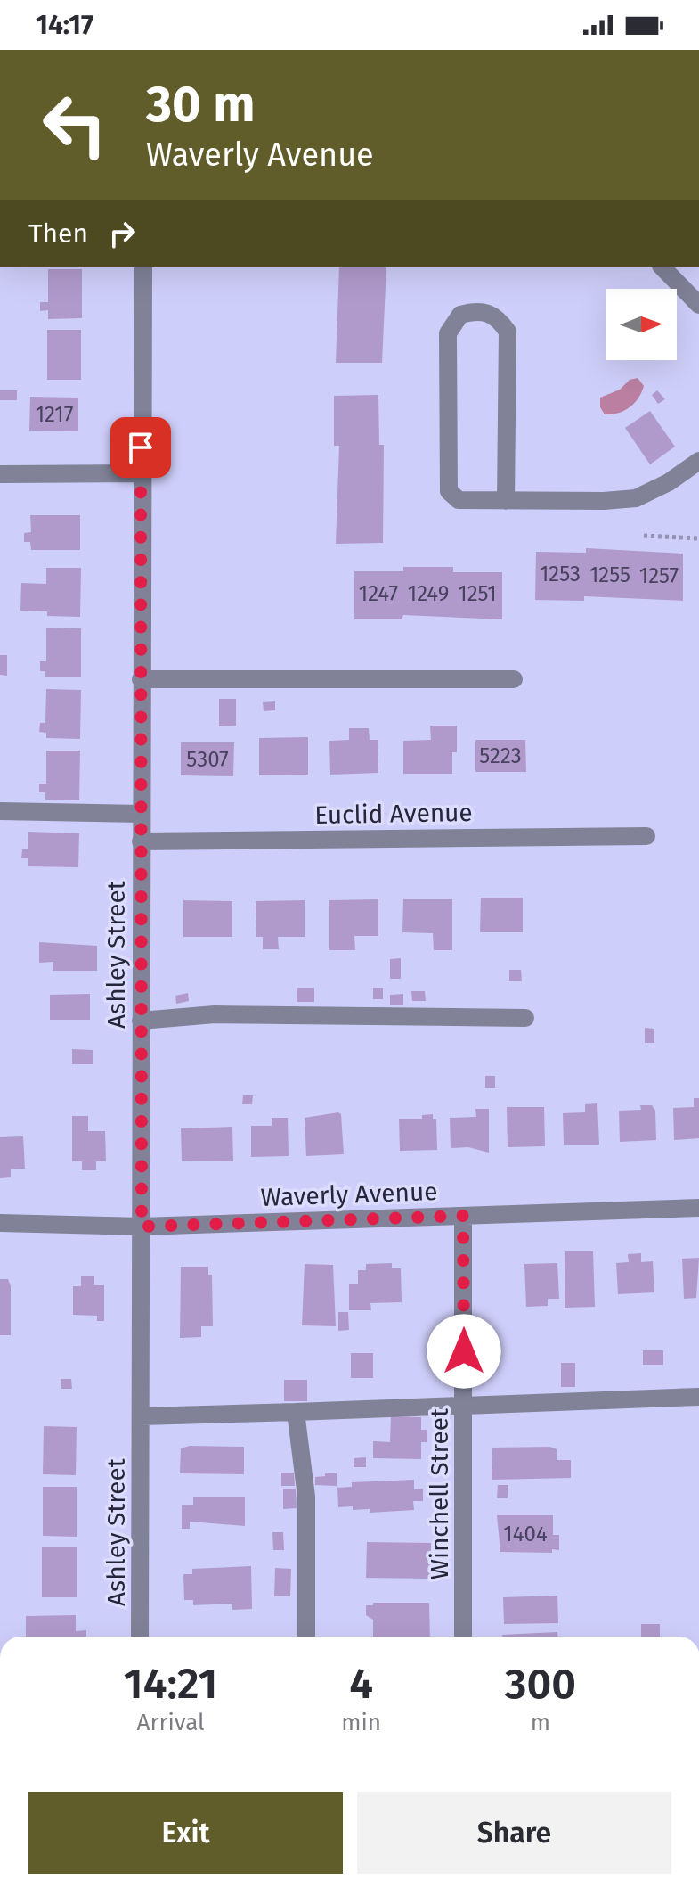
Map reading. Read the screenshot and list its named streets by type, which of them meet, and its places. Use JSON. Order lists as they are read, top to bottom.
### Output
{
  "streets": {
    "street": [
      "Euclid Avenue",
      "Ashley Street",
      "Waverly Avenue",
      "Winchell Street"
    ]
  },
  "crossings": [
    ["Euclid Avenue", "Ashley Street"],
    ["Ashley Street", "Waverly Avenue"],
    ["Waverly Avenue", "Winchell Street"]
  ],
  "house_numbers": [
    "1217",
    "1253",
    "1255",
    "1257",
    "1247",
    "1249",
    "1251",
    "5223",
    "5307",
    "1404"
  ],
  "north": "right",
  "page": {
    "status": "14:17",
    "turn": ["30 m", "Waverly Avenue"],
    "then": "Then",
    "eta": [
      "14:21",
      "Arrival",
      "4",
      "min",
      "300",
      "m"
    ],
    "buttons": ["Exit", "Share"]
  }
}
